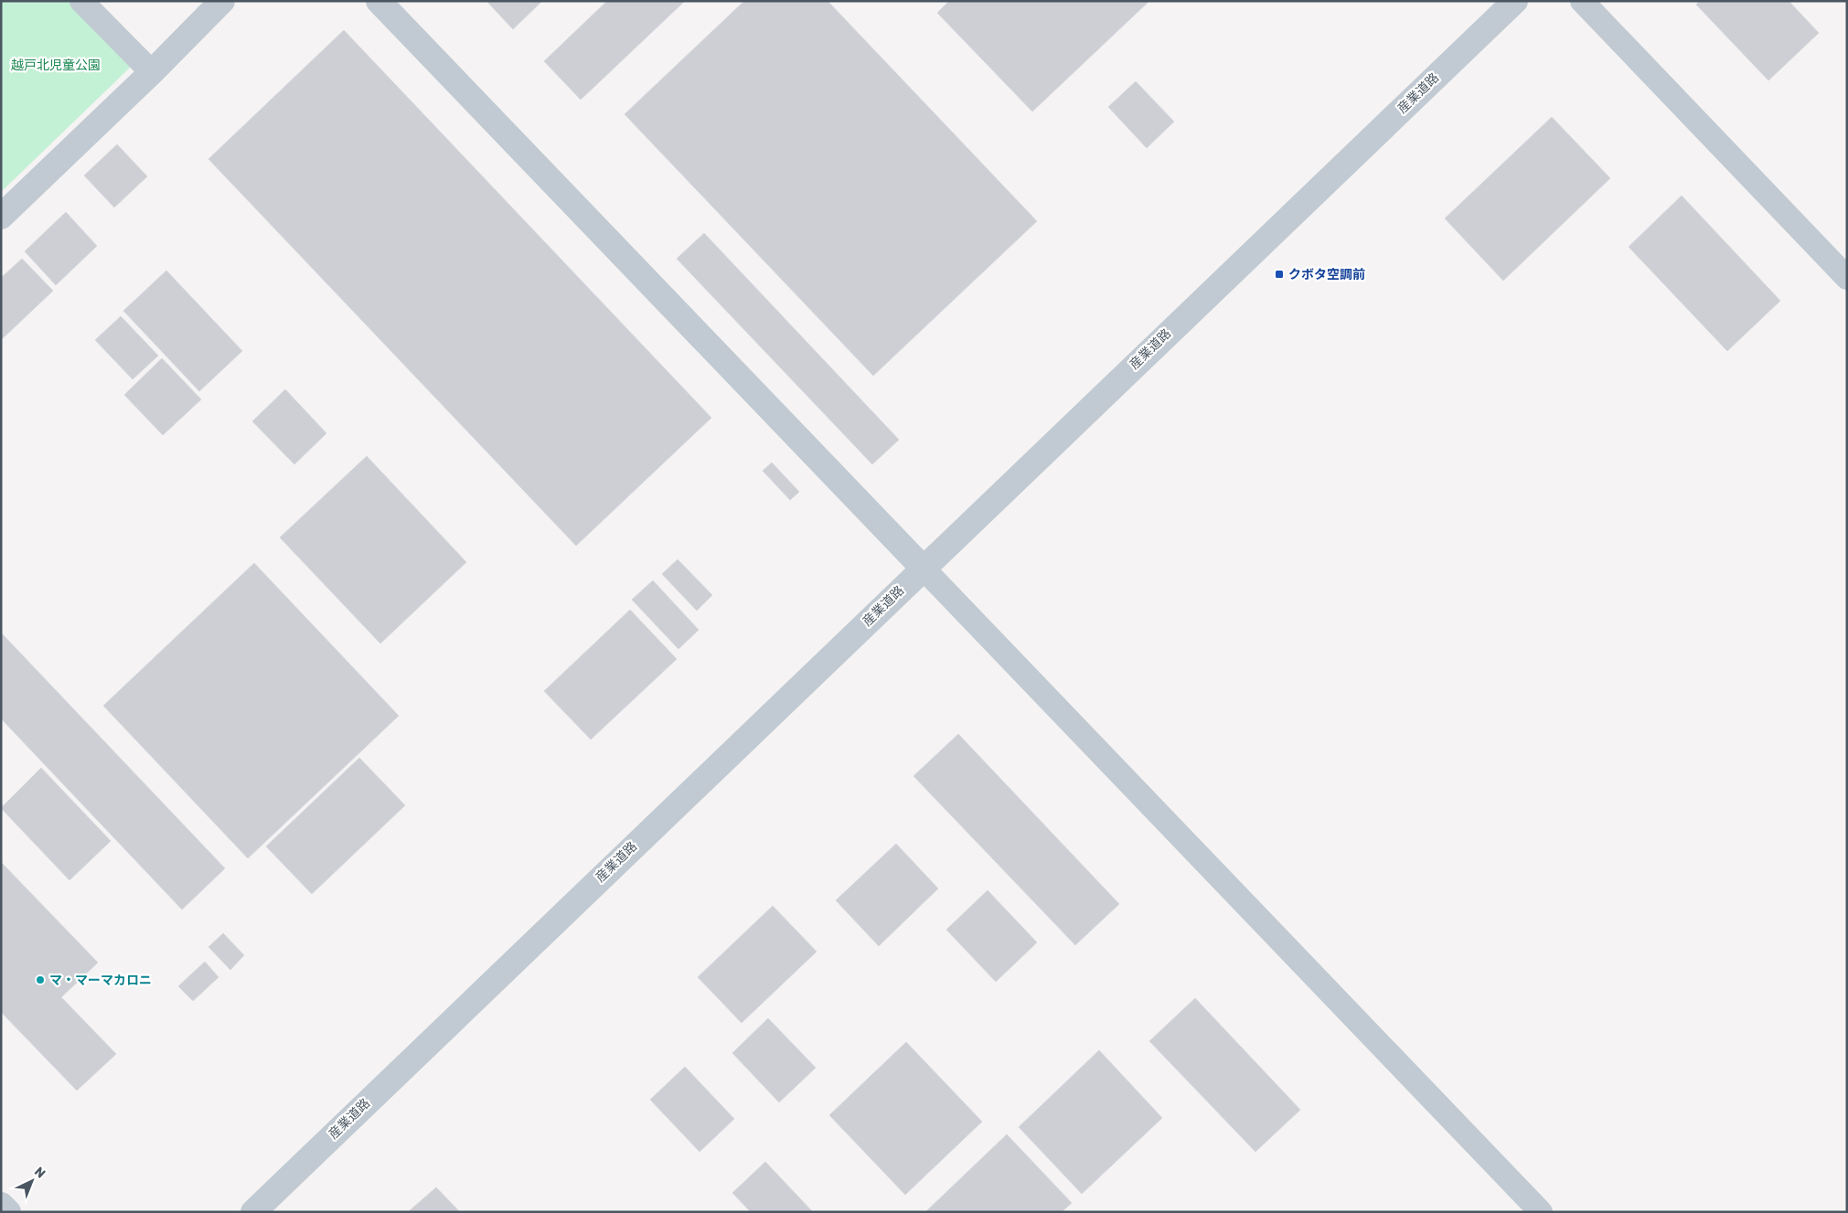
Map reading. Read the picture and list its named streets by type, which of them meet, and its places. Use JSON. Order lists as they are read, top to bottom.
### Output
{
  "streets": {
    "street": ["産業道路"]
  },
  "parks": ["越戸北児童公園"],
  "places": {
    "transit": ["クボタ空調前"],
    "other": ["マ・マーマカロニ"]
  },
  "north": "top right"
}
